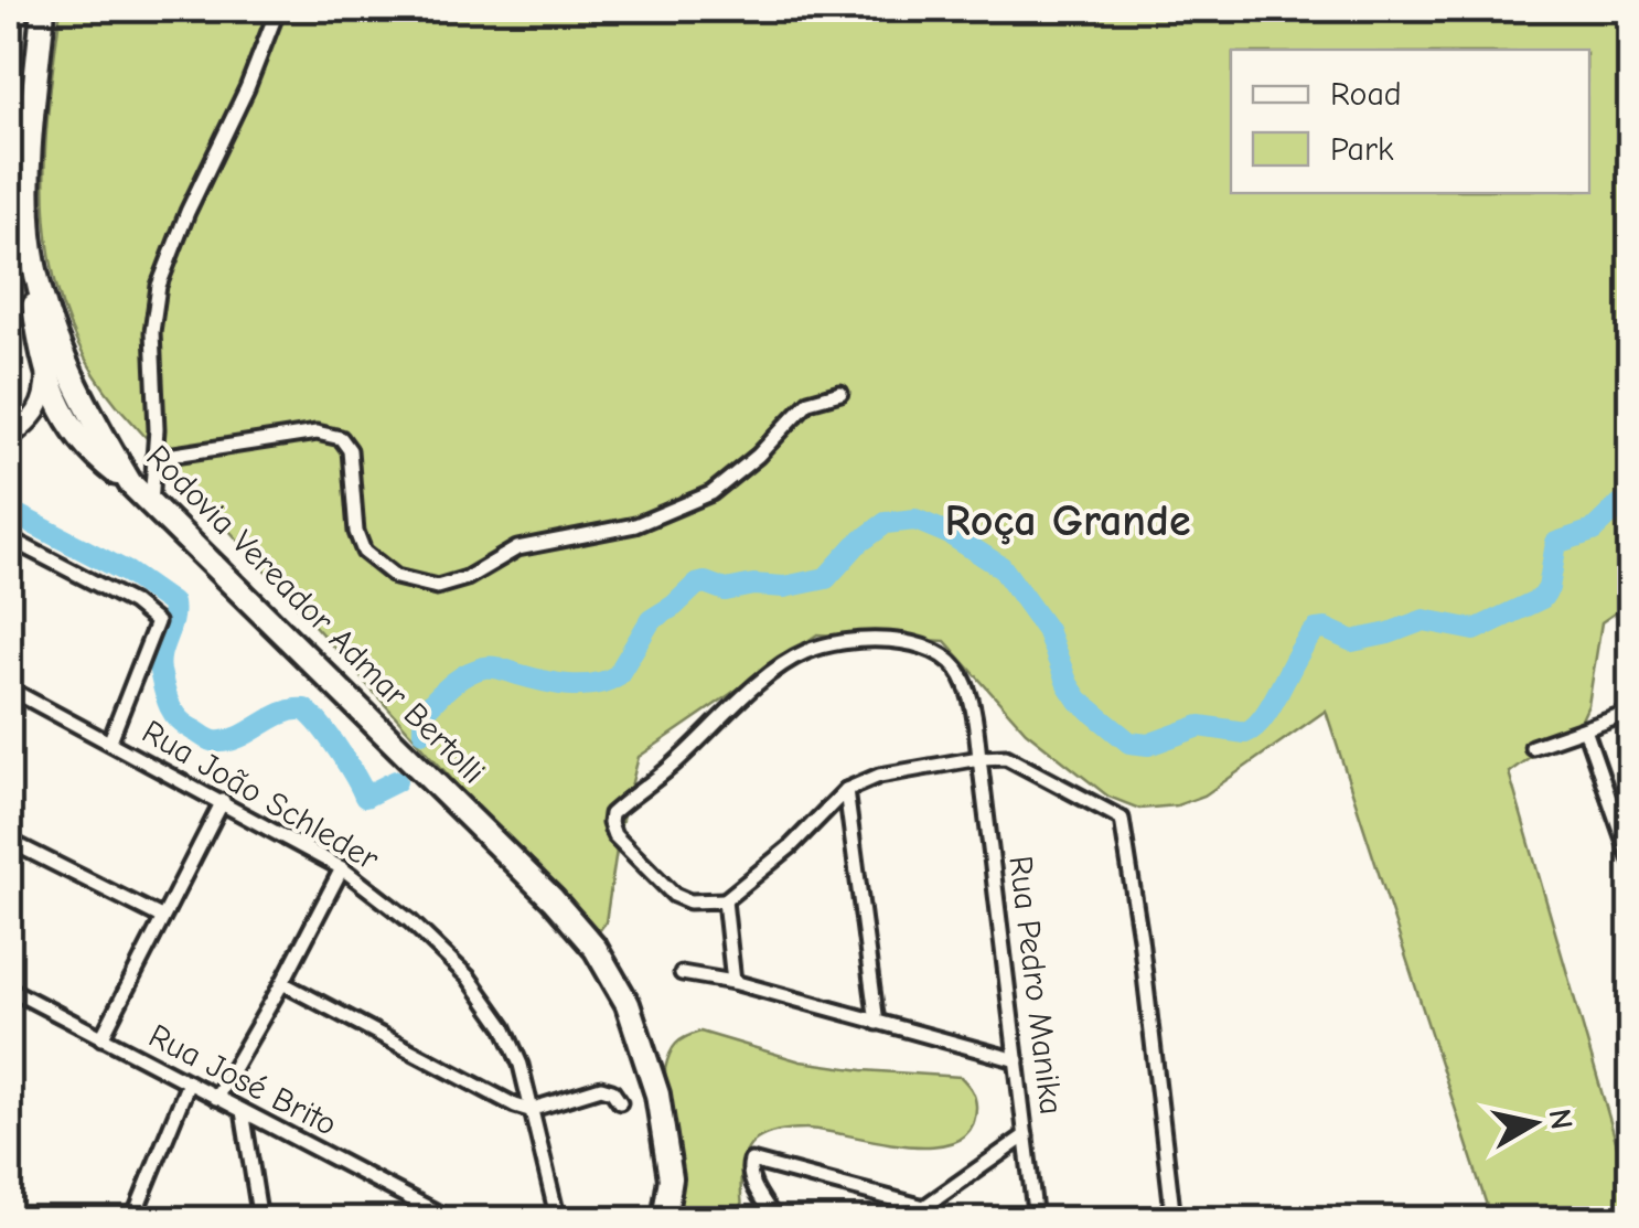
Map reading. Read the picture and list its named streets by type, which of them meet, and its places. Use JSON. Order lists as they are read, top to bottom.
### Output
{
  "streets": {
    "highway": ["Rodovia Vereador Admar Bertolli"],
    "street": ["Rua João Schleder", "Rua Pedro Manika", "Rua José Brito"]
  },
  "districts": ["Roça Grande"],
  "legend": ["Road", "Park"],
  "north": "right"
}
